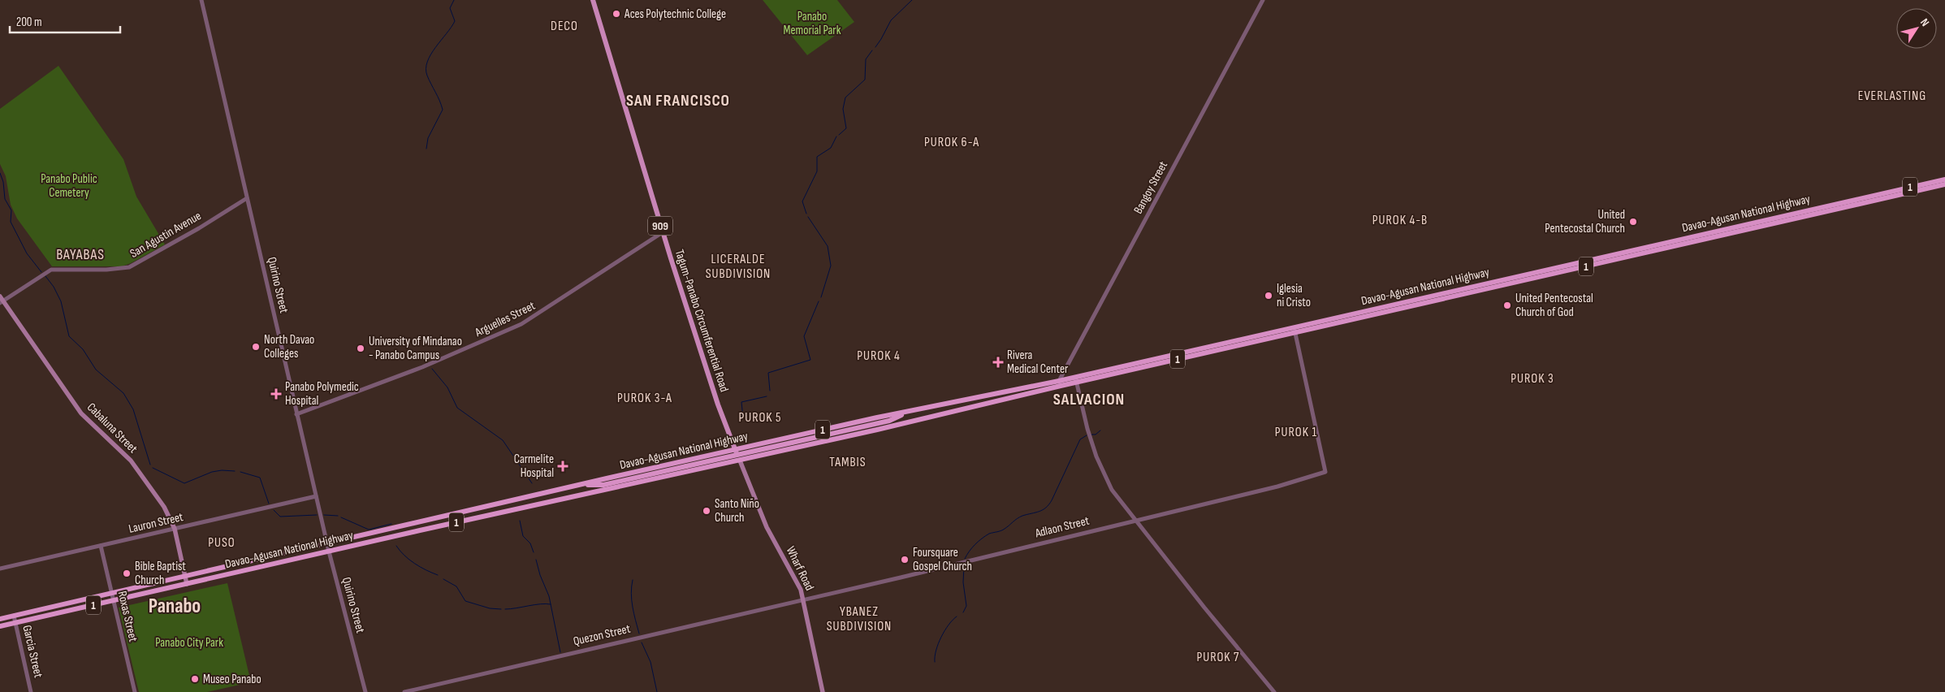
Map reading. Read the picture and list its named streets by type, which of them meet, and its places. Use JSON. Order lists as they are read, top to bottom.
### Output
{
  "streets": {
    "highway": ["1", "Davao-Agusan National Highway"],
    "main road": [
      "909",
      "Tagum-Panabo Circumferential Road",
      "Cabaluna Street",
      "Wharf Road"
    ],
    "street": [
      "Bangoy Street",
      "San Agustin Avenue",
      "Quirino Street",
      "Arguelles Street",
      "Lauron Street",
      "Adlaon Street",
      "Roxas Street",
      "Quezon Street",
      "Garcia Street"
    ]
  },
  "crossings": [
    ["Bangoy Street", "Davao-Agusan National Highway"],
    ["Davao-Agusan National Highway", "Quirino Street"],
    ["Davao-Agusan National Highway", "Tagum-Panabo Circumferential Road"],
    ["Davao-Agusan National Highway", "Cabaluna Street"],
    ["Davao-Agusan National Highway", "Adlaon Street"],
    ["Davao-Agusan National Highway", "Wharf Road"],
    ["Davao-Agusan National Highway", "Roxas Street"],
    ["Davao-Agusan National Highway", "Garcia Street"],
    ["San Agustin Avenue", "Quirino Street"],
    ["San Agustin Avenue", "Cabaluna Street"],
    ["Quirino Street", "Arguelles Street"],
    ["Quirino Street", "Lauron Street"],
    ["Arguelles Street", "Tagum-Panabo Circumferential Road"],
    ["Tagum-Panabo Circumferential Road", "Wharf Road"],
    ["Cabaluna Street", "Lauron Street"],
    ["Lauron Street", "Roxas Street"],
    ["Adlaon Street", "Wharf Road"],
    ["Adlaon Street", "Quezon Street"],
    ["Wharf Road", "Quezon Street"]
  ],
  "districts": [
    "DECO",
    "EVERLASTING",
    "SAN FRANCISCO",
    "PUROK 6-A",
    "PUROK 4-B",
    "BAYABAS",
    "LICERALDE SUBDIVISION",
    "PUROK 4",
    "PUROK 3",
    "PUROK 3-A",
    "SALVACION",
    "PUROK 5",
    "PUROK 1",
    "TAMBIS",
    "PUSO",
    "Panabo",
    "YBANEZ SUBDIVISION",
    "PUROK 7"
  ],
  "parks": ["Panabo Memorial Park", "Panabo Public Cemetery", "Panabo City Park"],
  "places": {
    "other": [
      "Aces Polytechnic College",
      "United Pentecostal Church",
      "Iglesia ni Cristo",
      "United Pentecostal Church of God",
      "North Davao Colleges",
      "University of Mindanao - Panabo Campus",
      "Santo Niño Church",
      "Foursquare Gospel Church",
      "Bible Baptist Church",
      "Museo Panabo"
    ],
    "health": ["Rivera Medical Center", "Panabo Polymedic Hospital", "Carmelite Hospital"]
  },
  "scale_bar": "200 m",
  "north": "top right"
}
